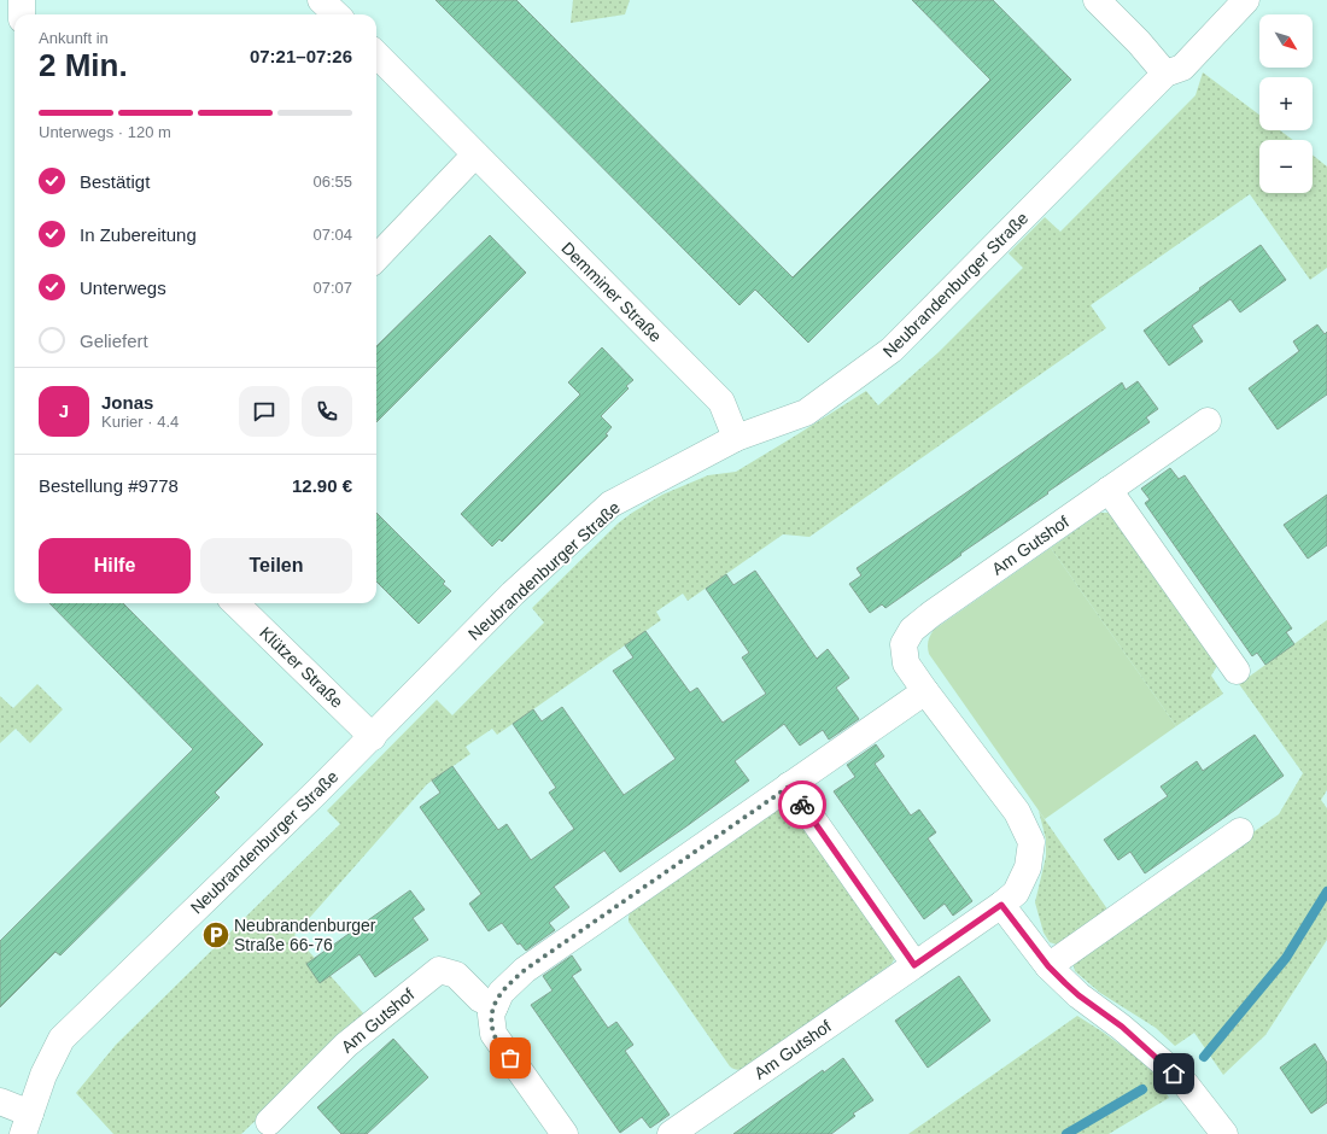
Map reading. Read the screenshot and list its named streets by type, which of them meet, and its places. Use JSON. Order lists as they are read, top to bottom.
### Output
{
  "streets": {
    "street": [
      "Neubrandenburger Straße",
      "Demminer Straße",
      "Am Gutshof",
      "Klützer Straße"
    ]
  },
  "crossings": [
    ["Neubrandenburger Straße", "Demminer Straße"],
    ["Neubrandenburger Straße", "Klützer Straße"]
  ],
  "places": {
    "parking": ["Neubrandenburger Straße 66-76"]
  },
  "north": "bottom right",
  "page": {
    "map_buttons": ["+", "−"],
    "heading": ["2 Min.", "Ankunft in", "07:21–07:26"],
    "panel": [
      "Jonas",
      "Kurier · 4.4",
      "Bestellung #9778",
      "12.90 €"
    ],
    "bar": "Unterwegs · 120 m",
    "list": [
      ["Bestätigt", "06:55"],
      ["In Zubereitung", "07:04"],
      ["Unterwegs", "07:07"],
      "Geliefert"
    ],
    "round": "J",
    "buttons": ["Hilfe", "Teilen"]
  }
}
